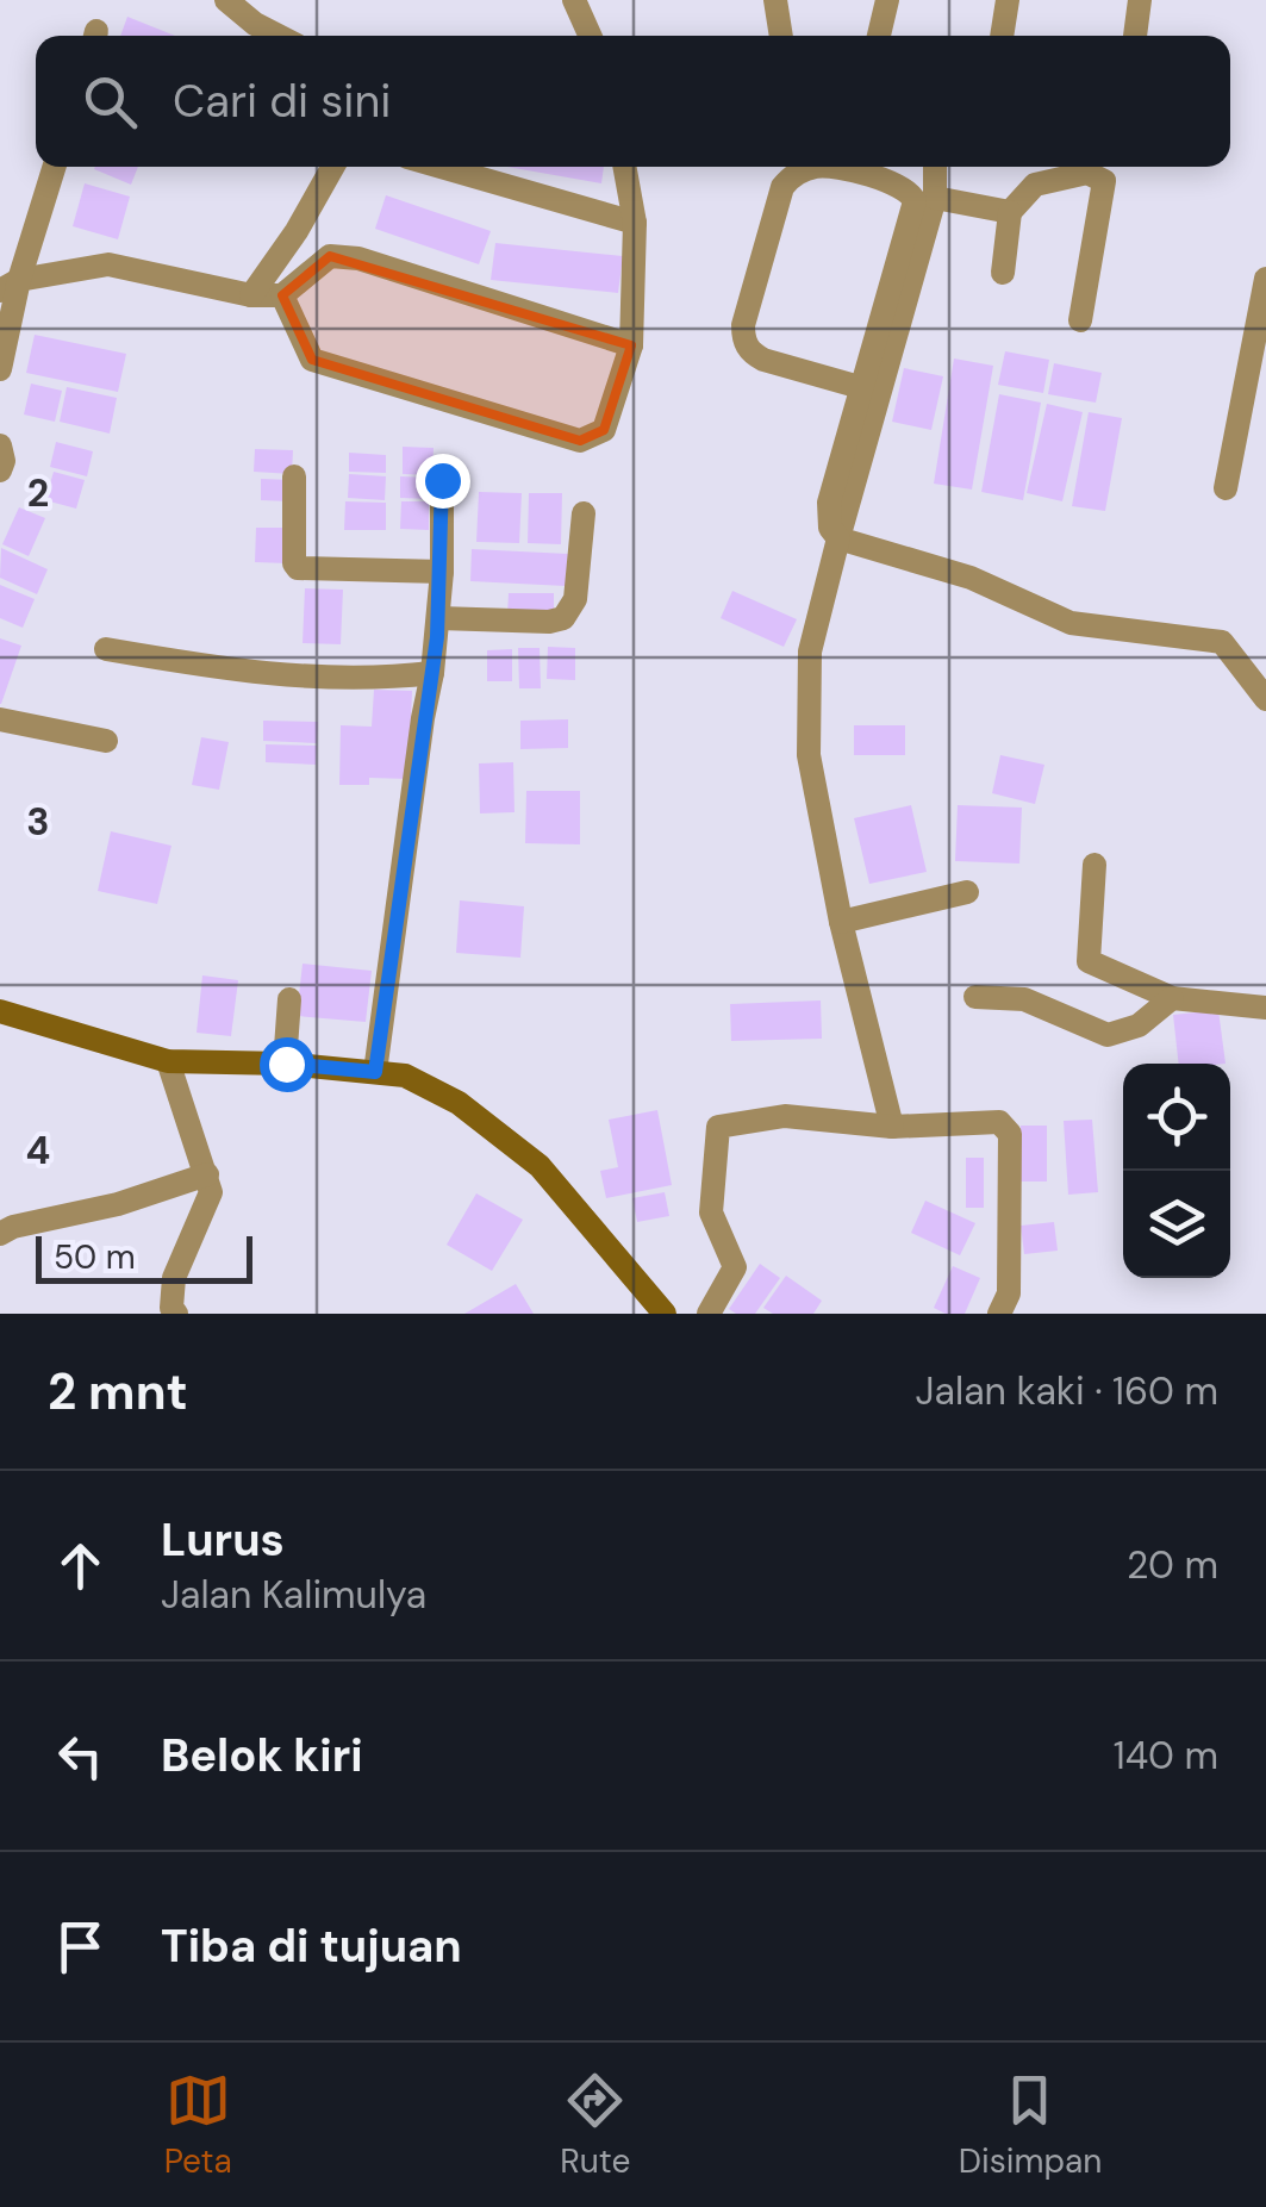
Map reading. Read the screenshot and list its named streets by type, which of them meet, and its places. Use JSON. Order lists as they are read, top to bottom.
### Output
{
  "scale_bar": "50 m",
  "page": {
    "search": "Cari di sini",
    "scale": "50 m",
    "heading": ["2 mnt", "Jalan kaki · 160 m"],
    "list": [
      ["Lurus", "Jalan Kalimulya", "20 m"],
      ["Belok kiri", "140 m"],
      "Tiba di tujuan"
    ],
    "nav": ["Peta", "Rute", "Disimpan"]
  },
  "grid": {
    "rows": ["2", "3", "4"]
  }
}
